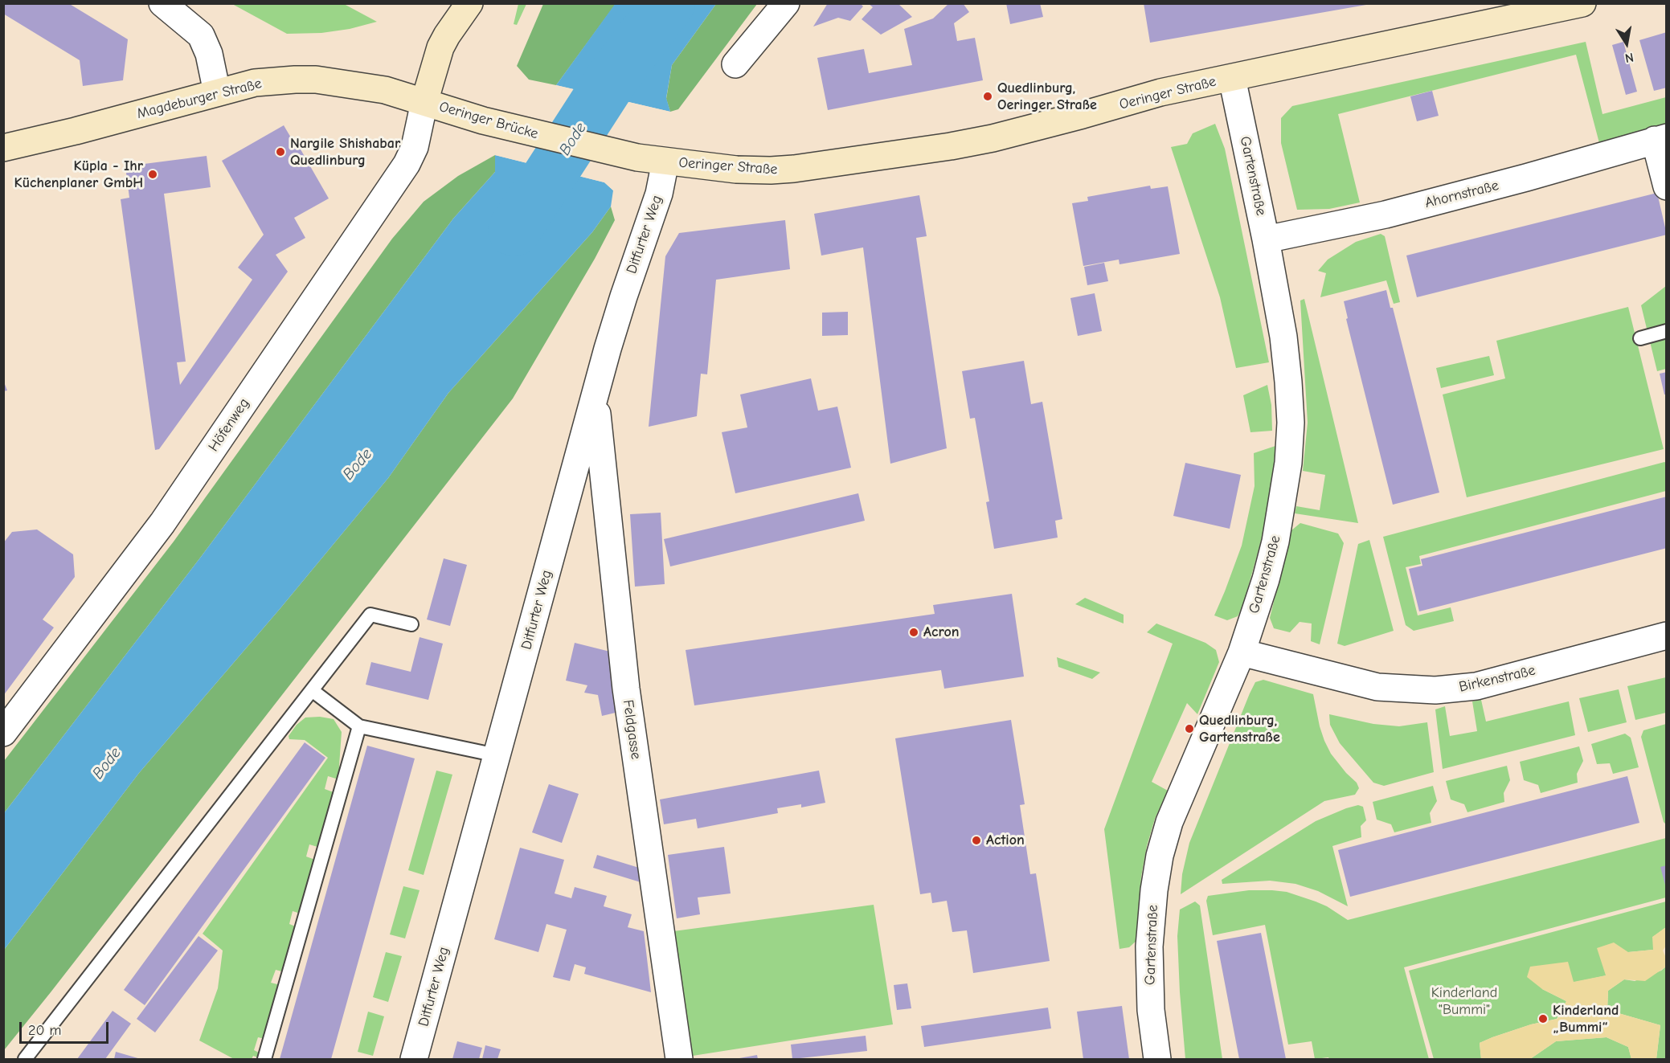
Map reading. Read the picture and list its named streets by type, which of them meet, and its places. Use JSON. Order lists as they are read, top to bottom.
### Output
{
  "streets": {
    "main road": ["Oeringer Straße", "Magdeburger Straße", "Oeringer Brücke"],
    "street": [
      "Gartenstraße",
      "Ahornstraße",
      "Ditfurter Weg",
      "Höfenweg",
      "Birkenstraße",
      "Feldgasse"
    ]
  },
  "crossings": [
    ["Oeringer Straße", "Oeringer Brücke"],
    ["Oeringer Straße", "Gartenstraße"],
    ["Oeringer Straße", "Ditfurter Weg"],
    ["Magdeburger Straße", "Oeringer Brücke"],
    ["Magdeburger Straße", "Höfenweg"],
    ["Oeringer Brücke", "Höfenweg"],
    ["Gartenstraße", "Ahornstraße"],
    ["Gartenstraße", "Birkenstraße"],
    ["Ditfurter Weg", "Feldgasse"]
  ],
  "water": ["Bode"],
  "parks": ["Kinderland \"Bummi\""],
  "places": [
    "Quedlinburg, Oeringer Straße",
    "Nargile Shishabar Quedlinburg",
    "Küpla - Ihr Küchenplaner GmbH",
    "Acron",
    "Quedlinburg, Gartenstraße",
    "Action",
    "Kinderland „Bummi“"
  ],
  "scale_bar": "20 m",
  "north": "bottom"
}
